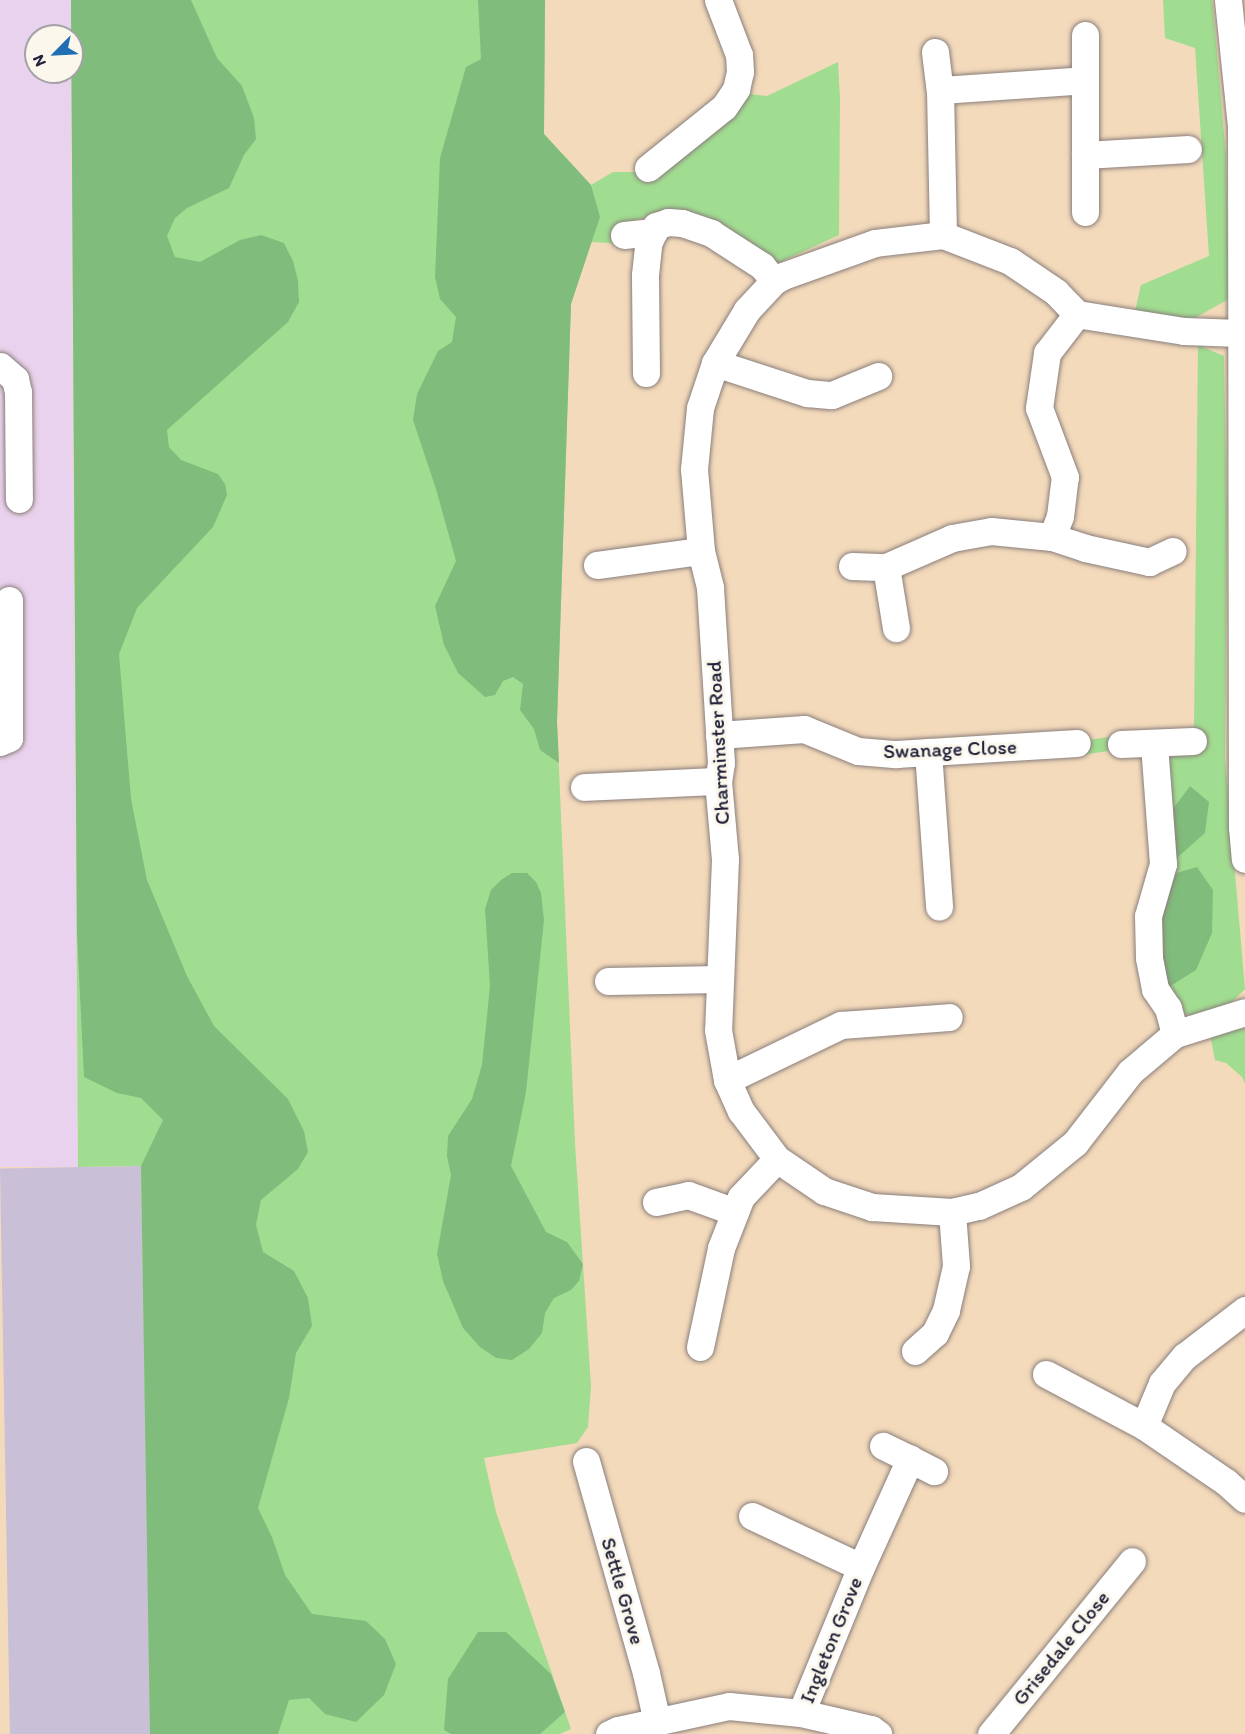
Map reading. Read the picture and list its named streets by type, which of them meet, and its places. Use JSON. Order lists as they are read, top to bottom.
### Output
{
  "streets": {
    "street": [
      "Charminster Road",
      "Swanage Close",
      "Settle Grove",
      "Ingleton Grove",
      "Grisedale Close"
    ]
  },
  "crossings": [
    ["Charminster Road", "Swanage Close"]
  ],
  "north": "bottom left"
}
